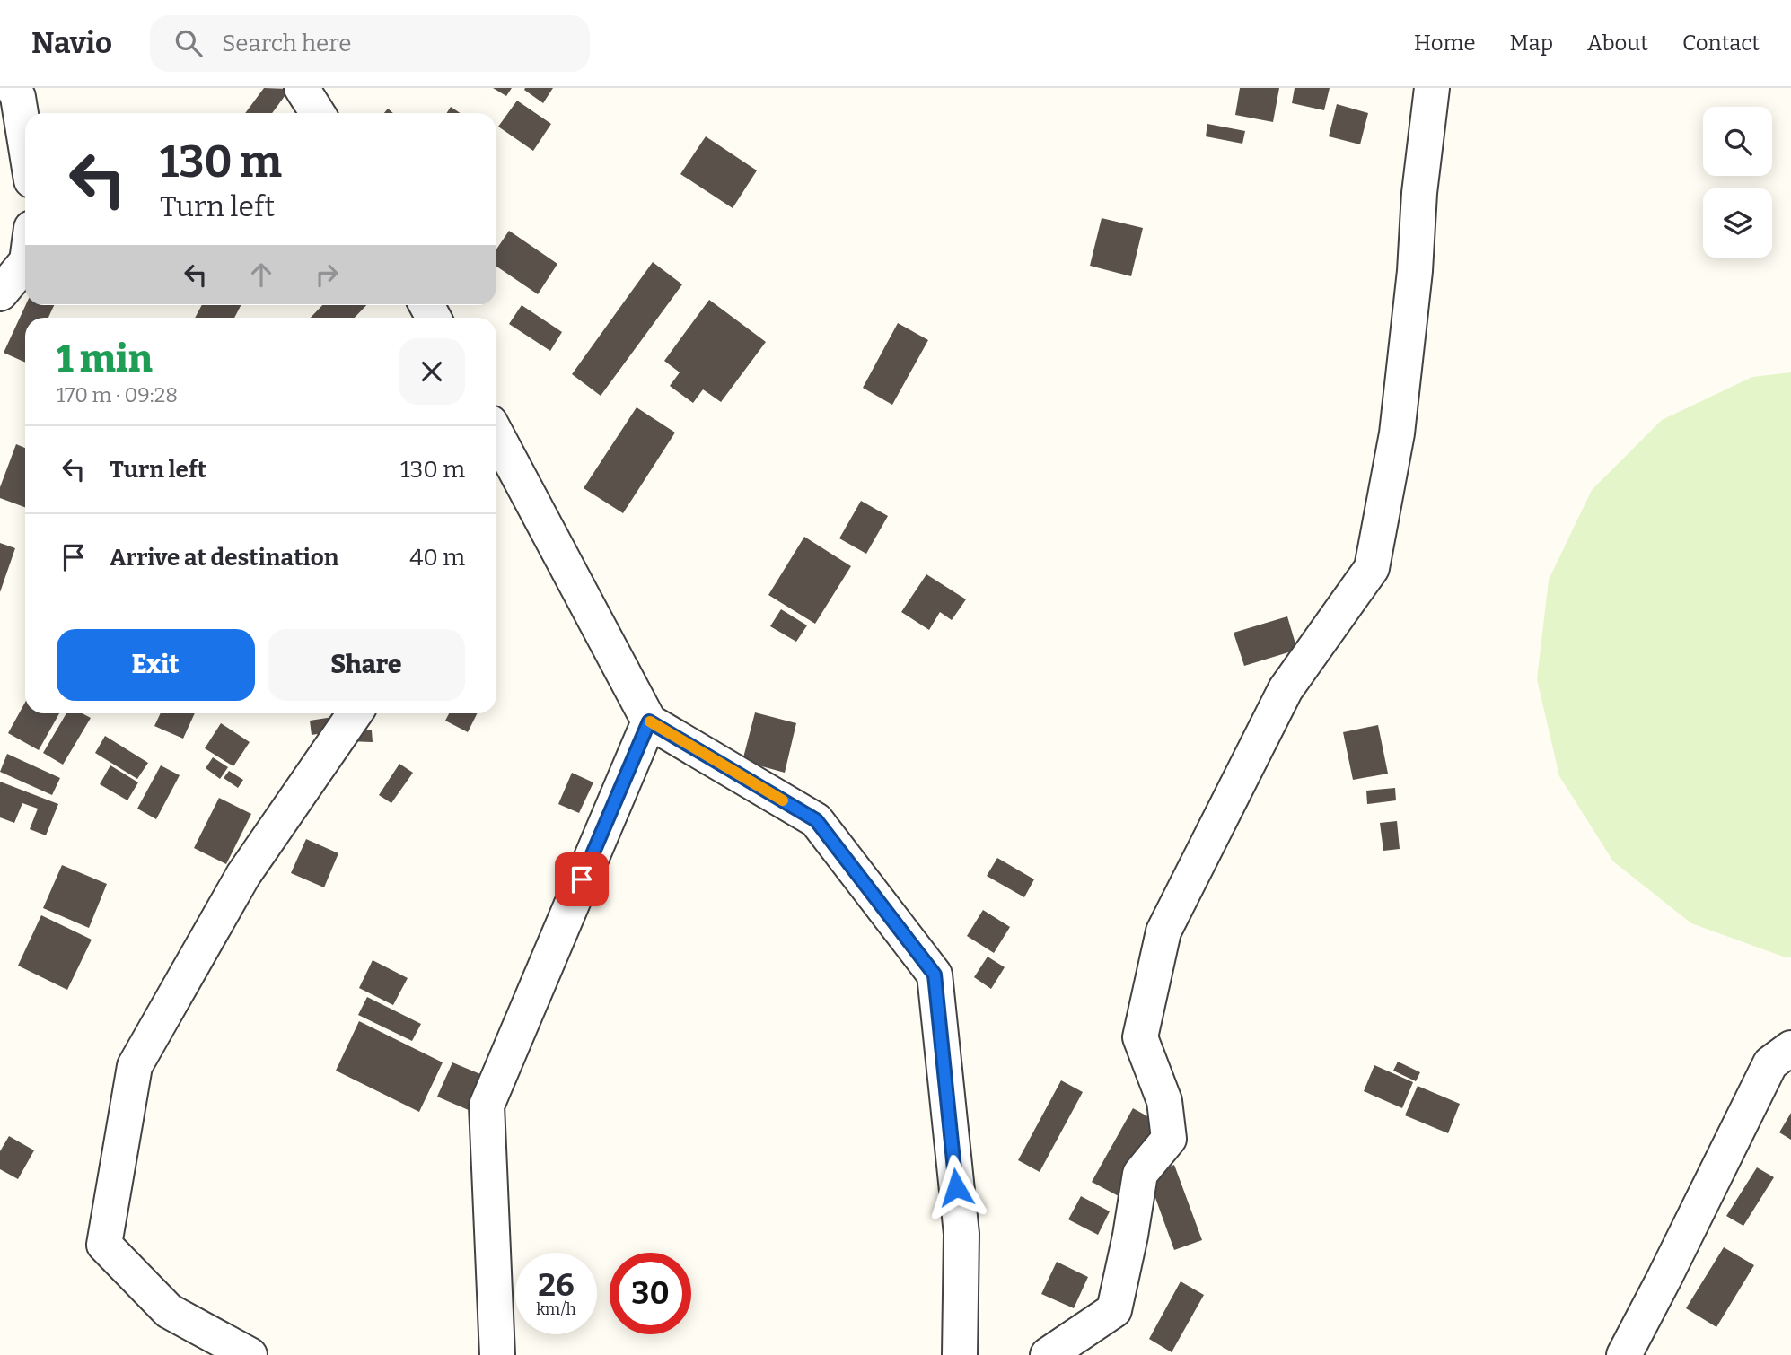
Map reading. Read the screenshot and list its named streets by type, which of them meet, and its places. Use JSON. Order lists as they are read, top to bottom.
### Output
{
  "page": {
    "header": "Navio",
    "search": "Search here",
    "nav": [
      "Home",
      "Map",
      "About",
      "Contact"
    ],
    "turn": ["130 m", "Turn left"],
    "heading": ["1 min", "170 m · 09:28"],
    "list": [
      {
        "name": "Turn left",
        "value": "130 m"
      },
      {
        "name": "Arrive at destination",
        "value": "40 m"
      }
    ],
    "buttons": ["Exit", "Share"],
    "speed": "26 km/h",
    "limit": "30"
  }
}
